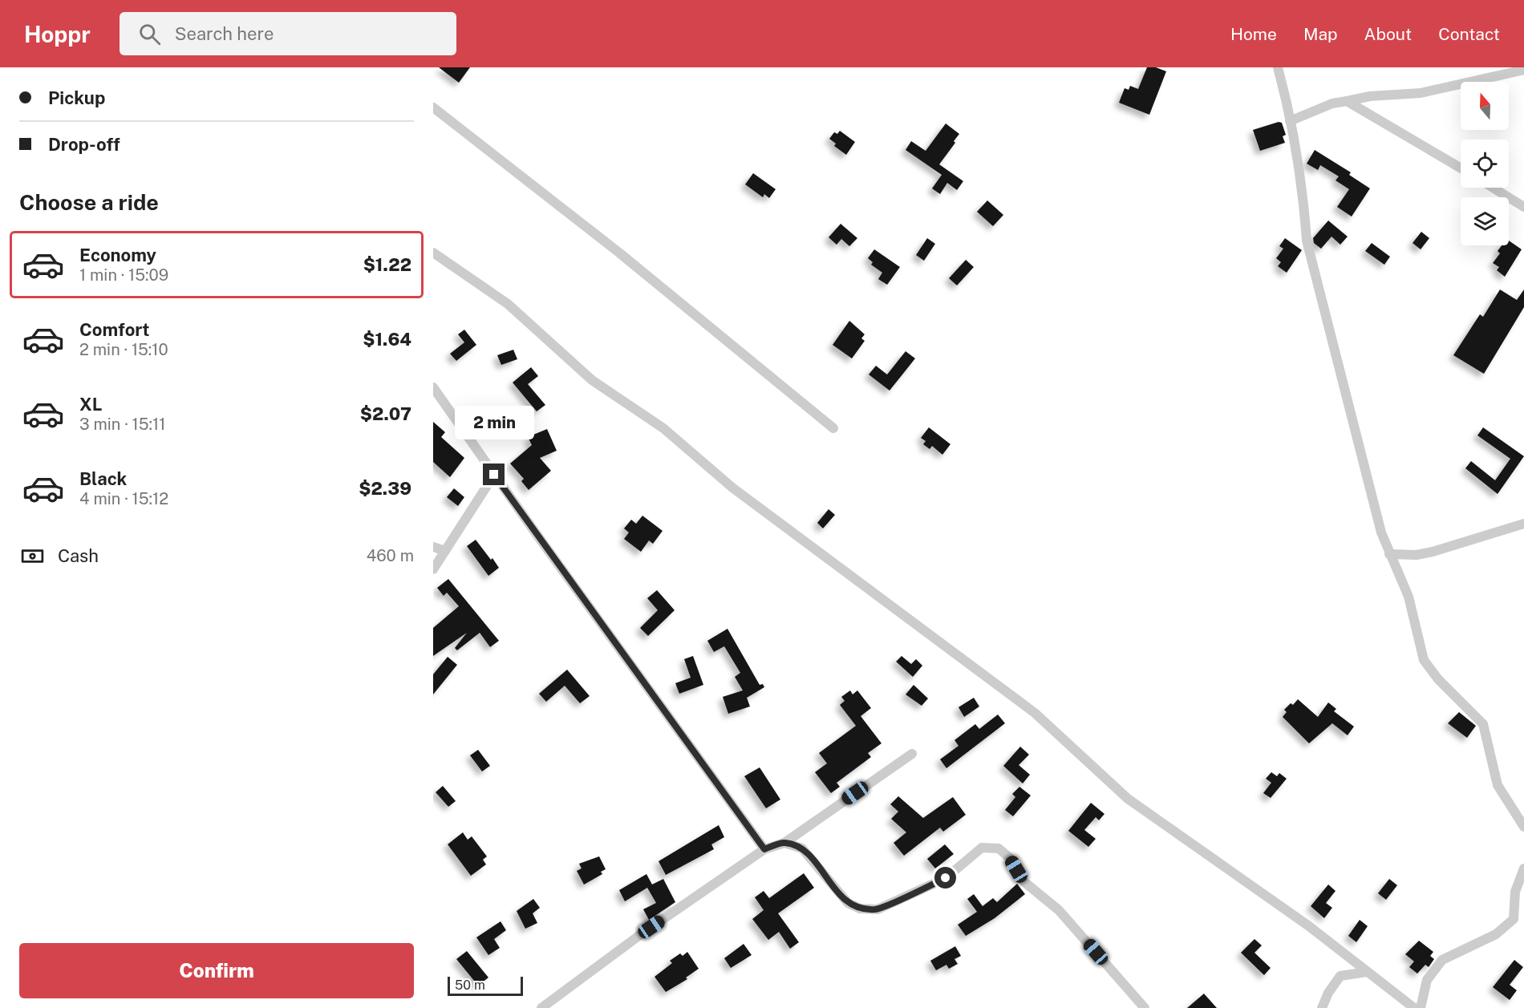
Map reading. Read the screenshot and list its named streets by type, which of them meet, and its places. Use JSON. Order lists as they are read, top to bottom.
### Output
{
  "scale_bar": "50 m",
  "north": "top",
  "page": {
    "header": "Hoppr",
    "search": "Search here",
    "nav": [
      "Home",
      "Map",
      "About",
      "Contact"
    ],
    "banner": ["Pickup", "Drop-off"],
    "heading": "Choose a ride",
    "list": [
      {
        "name": "Economy",
        "note": "1 min · 15:09",
        "value": "$1.22"
      },
      {
        "name": "Comfort",
        "note": "2 min · 15:10",
        "value": "$1.64"
      },
      {
        "name": "XL",
        "note": "3 min · 15:11",
        "value": "$2.07"
      },
      {
        "name": "Black",
        "note": "4 min · 15:12",
        "value": "$2.39"
      }
    ],
    "bubble": "2 min",
    "pay": ["Cash", "460 m"],
    "buttons": "Confirm",
    "scale": "50 m"
  }
}
